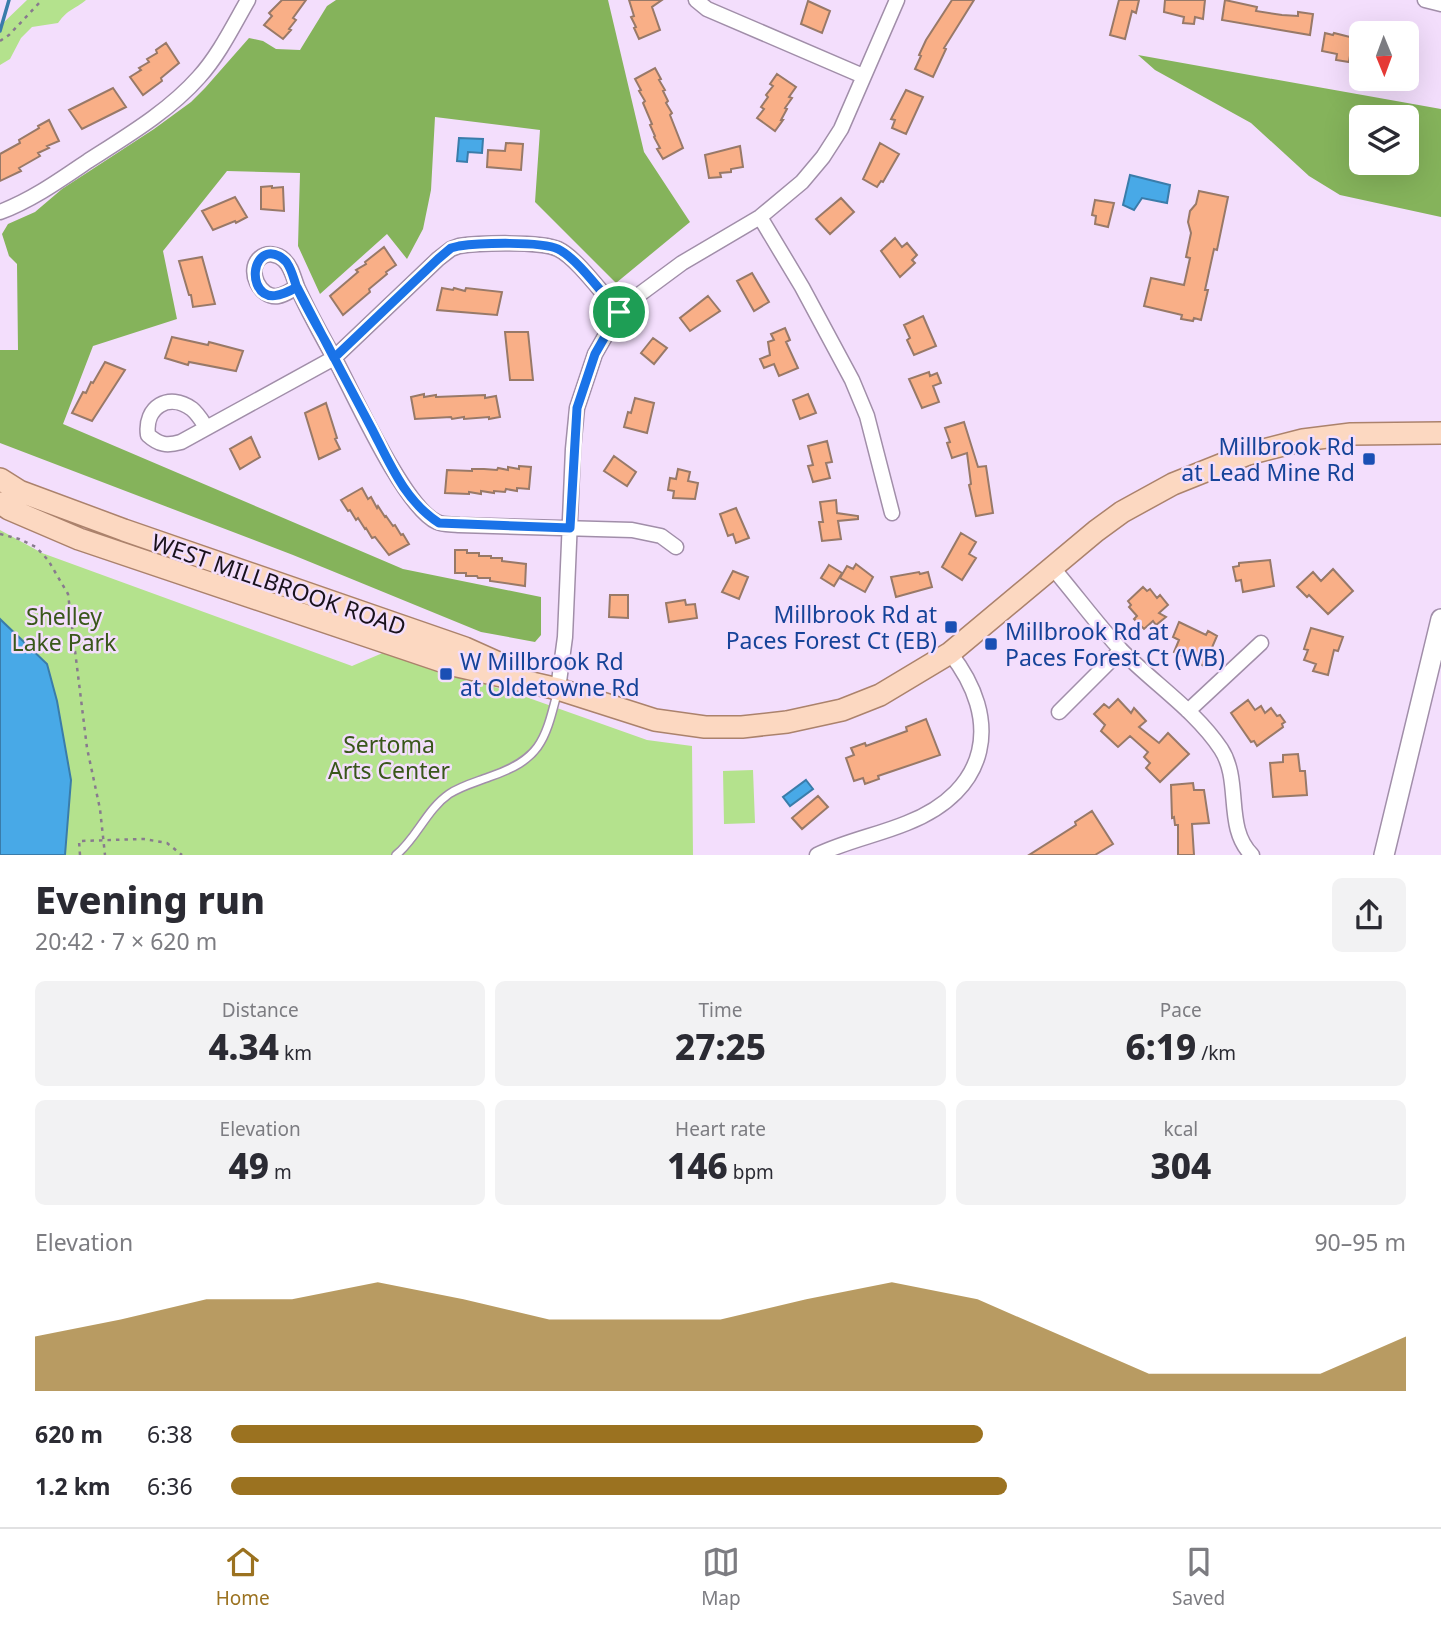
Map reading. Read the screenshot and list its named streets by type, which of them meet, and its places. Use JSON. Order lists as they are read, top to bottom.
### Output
{
  "streets": {
    "main road": ["WEST MILLBROOK ROAD"]
  },
  "parks": ["Shelley Lake Park", "Sertoma Arts Center"],
  "places": {
    "transit": [
      "Millbrook Rd at Lead Mine Rd",
      "Millbrook Rd at Paces Forest Ct (EB)",
      "Millbrook Rd at Paces Forest Ct (WB)",
      "W Millbrook Rd at Oldetowne Rd"
    ]
  },
  "north": "bottom",
  "page": {
    "heading": ["Evening run", "20:42 · 7 × 620 m"],
    "stats": [
      ["Distance", "4.34 km"],
      ["Time", "27:25"],
      ["Pace", "6:19 /km"],
      ["Elevation", "49 m"],
      ["Heart rate", "146 bpm"],
      ["kcal", "304"]
    ],
    "chart": ["Elevation", "90–95 m"],
    "list": [
      {
        "name": "620 m",
        "note": "6:38"
      },
      {
        "name": "1.2 km",
        "note": "6:36"
      }
    ],
    "tabs": ["Home", "Map", "Saved"]
  }
}
